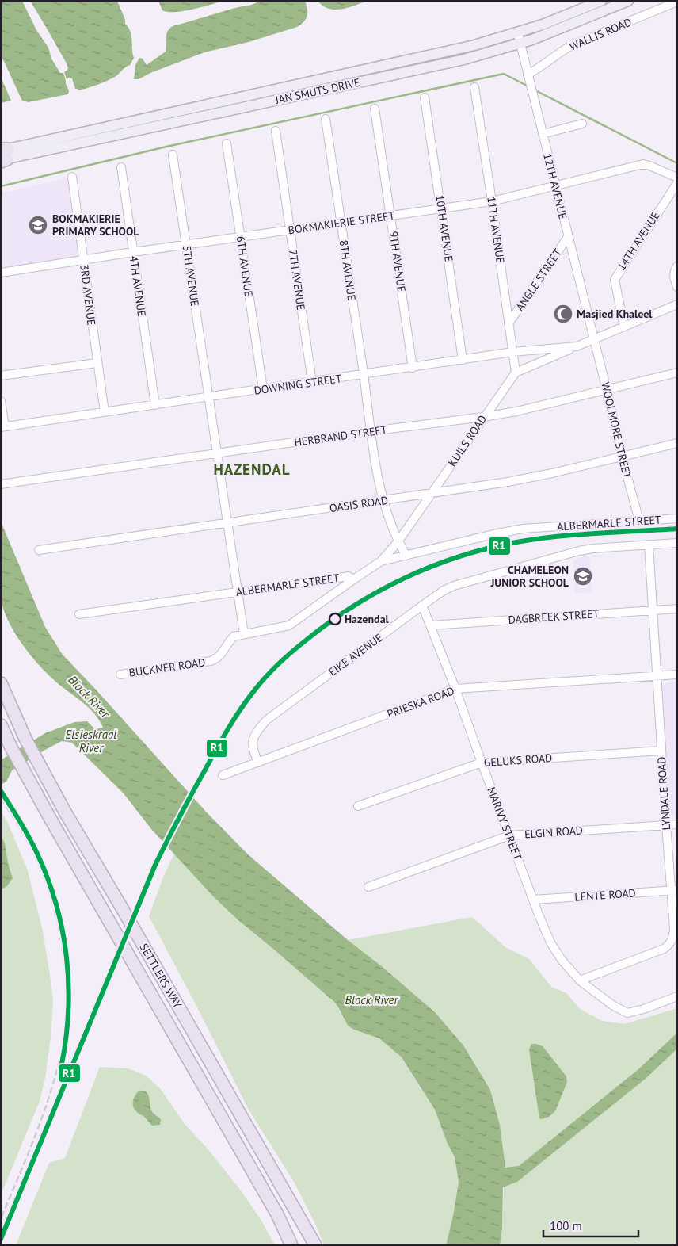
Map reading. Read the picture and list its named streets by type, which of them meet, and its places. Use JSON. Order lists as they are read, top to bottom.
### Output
{
  "streets": {
    "highway": ["SETTLERS WAY"],
    "main road": ["JAN SMUTS DRIVE"],
    "street": [
      "WALLIS ROAD",
      "12TH AVENUE",
      "BOKMAKIERIE STREET",
      "10TH AVENUE",
      "11TH AVENUE",
      "14TH AVENUE",
      "9TH AVENUE",
      "6TH AVENUE",
      "8TH AVENUE",
      "5TH AVENUE",
      "7TH AVENUE",
      "ANGLE STREET",
      "4TH AVENUE",
      "3RD AVENUE",
      "DOWNING STREET",
      "WOOLMORE STREET",
      "HERBRAND STREET",
      "KUILS ROAD",
      "OASIS ROAD",
      "ALBERMARLE STREET",
      "DAGBREEK STREET",
      "EIKE AVENUE",
      "BUCKNER ROAD",
      "PRIESKA ROAD",
      "GELUKS ROAD",
      "LYNDALE ROAD",
      "MARIVY STREET",
      "ELGIN ROAD",
      "LENTE ROAD"
    ]
  },
  "crossings": [
    ["WALLIS ROAD", "12TH AVENUE"],
    ["JAN SMUTS DRIVE", "12TH AVENUE"],
    ["12TH AVENUE", "BOKMAKIERIE STREET"],
    ["12TH AVENUE", "ANGLE STREET"],
    ["12TH AVENUE", "DOWNING STREET"],
    ["12TH AVENUE", "WOOLMORE STREET"],
    ["BOKMAKIERIE STREET", "10TH AVENUE"],
    ["BOKMAKIERIE STREET", "11TH AVENUE"],
    ["BOKMAKIERIE STREET", "9TH AVENUE"],
    ["BOKMAKIERIE STREET", "6TH AVENUE"],
    ["BOKMAKIERIE STREET", "8TH AVENUE"],
    ["BOKMAKIERIE STREET", "5TH AVENUE"],
    ["BOKMAKIERIE STREET", "7TH AVENUE"],
    ["BOKMAKIERIE STREET", "4TH AVENUE"],
    ["BOKMAKIERIE STREET", "3RD AVENUE"],
    ["10TH AVENUE", "DOWNING STREET"],
    ["11TH AVENUE", "ANGLE STREET"],
    ["11TH AVENUE", "DOWNING STREET"],
    ["11TH AVENUE", "KUILS ROAD"],
    ["9TH AVENUE", "DOWNING STREET"],
    ["6TH AVENUE", "DOWNING STREET"],
    ["8TH AVENUE", "DOWNING STREET"],
    ["8TH AVENUE", "HERBRAND STREET"],
    ["8TH AVENUE", "KUILS ROAD"],
    ["8TH AVENUE", "OASIS ROAD"],
    ["8TH AVENUE", "ALBERMARLE STREET"],
    ["5TH AVENUE", "DOWNING STREET"],
    ["5TH AVENUE", "HERBRAND STREET"],
    ["5TH AVENUE", "OASIS ROAD"],
    ["5TH AVENUE", "ALBERMARLE STREET"],
    ["5TH AVENUE", "BUCKNER ROAD"],
    ["7TH AVENUE", "DOWNING STREET"],
    ["4TH AVENUE", "DOWNING STREET"],
    ["3RD AVENUE", "DOWNING STREET"],
    ["DOWNING STREET", "WOOLMORE STREET"],
    ["WOOLMORE STREET", "HERBRAND STREET"],
    ["WOOLMORE STREET", "OASIS ROAD"],
    ["WOOLMORE STREET", "ALBERMARLE STREET"],
    ["HERBRAND STREET", "KUILS ROAD"],
    ["KUILS ROAD", "OASIS ROAD"],
    ["KUILS ROAD", "ALBERMARLE STREET"],
    ["ALBERMARLE STREET", "BUCKNER ROAD"],
    ["DAGBREEK STREET", "LYNDALE ROAD"],
    ["DAGBREEK STREET", "MARIVY STREET"],
    ["EIKE AVENUE", "PRIESKA ROAD"],
    ["EIKE AVENUE", "LYNDALE ROAD"],
    ["EIKE AVENUE", "MARIVY STREET"],
    ["PRIESKA ROAD", "LYNDALE ROAD"],
    ["PRIESKA ROAD", "MARIVY STREET"],
    ["GELUKS ROAD", "LYNDALE ROAD"],
    ["GELUKS ROAD", "MARIVY STREET"],
    ["LYNDALE ROAD", "MARIVY STREET"],
    ["LYNDALE ROAD", "ELGIN ROAD"],
    ["LYNDALE ROAD", "LENTE ROAD"],
    ["MARIVY STREET", "ELGIN ROAD"],
    ["MARIVY STREET", "LENTE ROAD"]
  ],
  "districts": ["HAZENDAL"],
  "water": ["Black River", "Elsieskraal River"],
  "places": {
    "school or university": ["BOKMAKIERIE PRIMARY SCHOOL", "CHAMELEON JUNIOR SCHOOL"],
    "mosque": ["Masjied Khaleel"],
    "other": ["Hazendal"]
  },
  "lines": ["transit line R1"],
  "scale_bar": "100 m"
}
